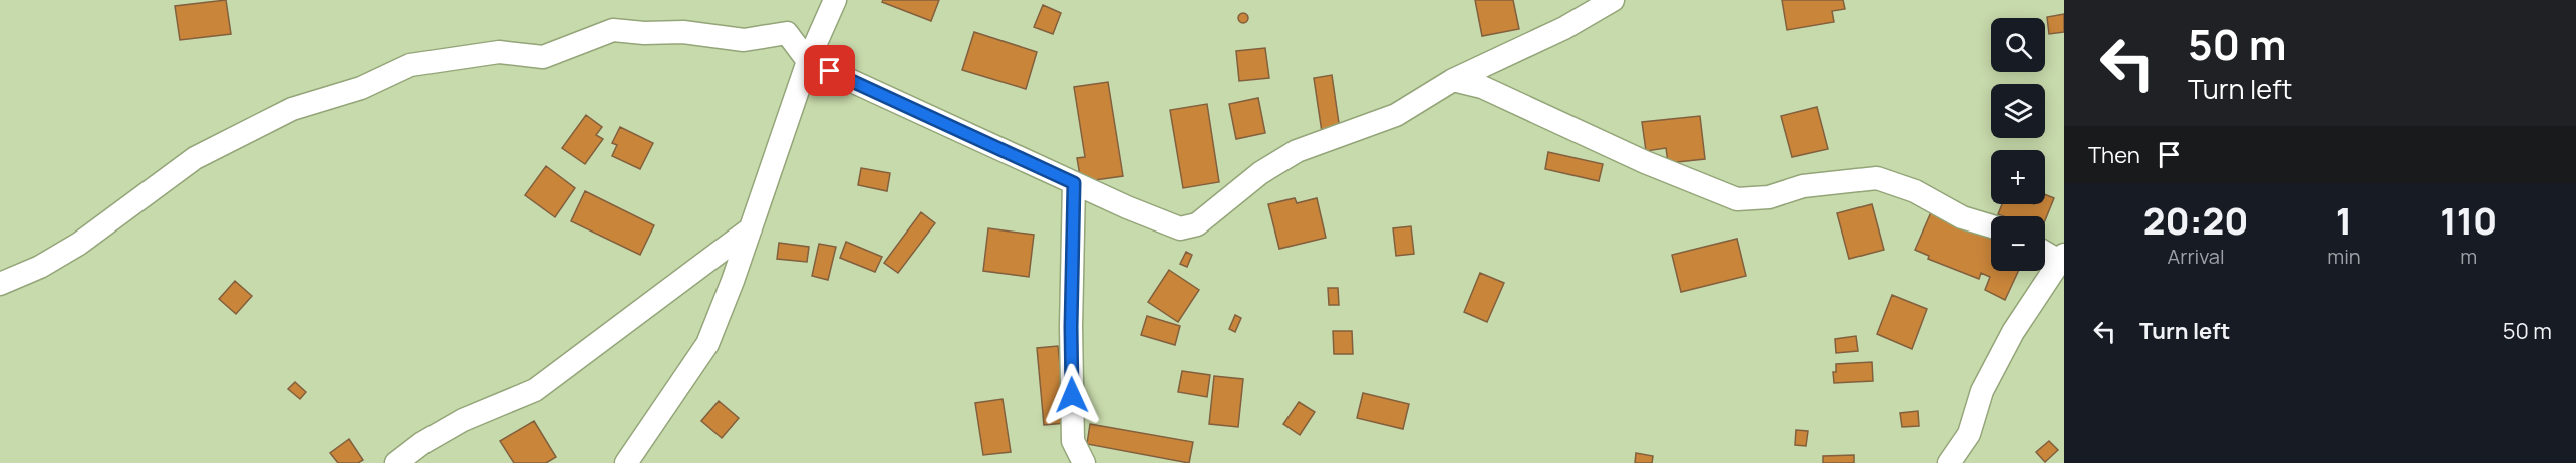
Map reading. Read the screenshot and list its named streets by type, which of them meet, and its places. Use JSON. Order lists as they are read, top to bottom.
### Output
{
  "page": {
    "turn": ["50 m", "Turn left"],
    "map_buttons": ["+", "−"],
    "then": "Then",
    "eta": [
      "20:20",
      "Arrival",
      "1",
      "min",
      "110",
      "m"
    ],
    "list": [
      {
        "name": "Turn left",
        "value": "50 m"
      }
    ]
  }
}
